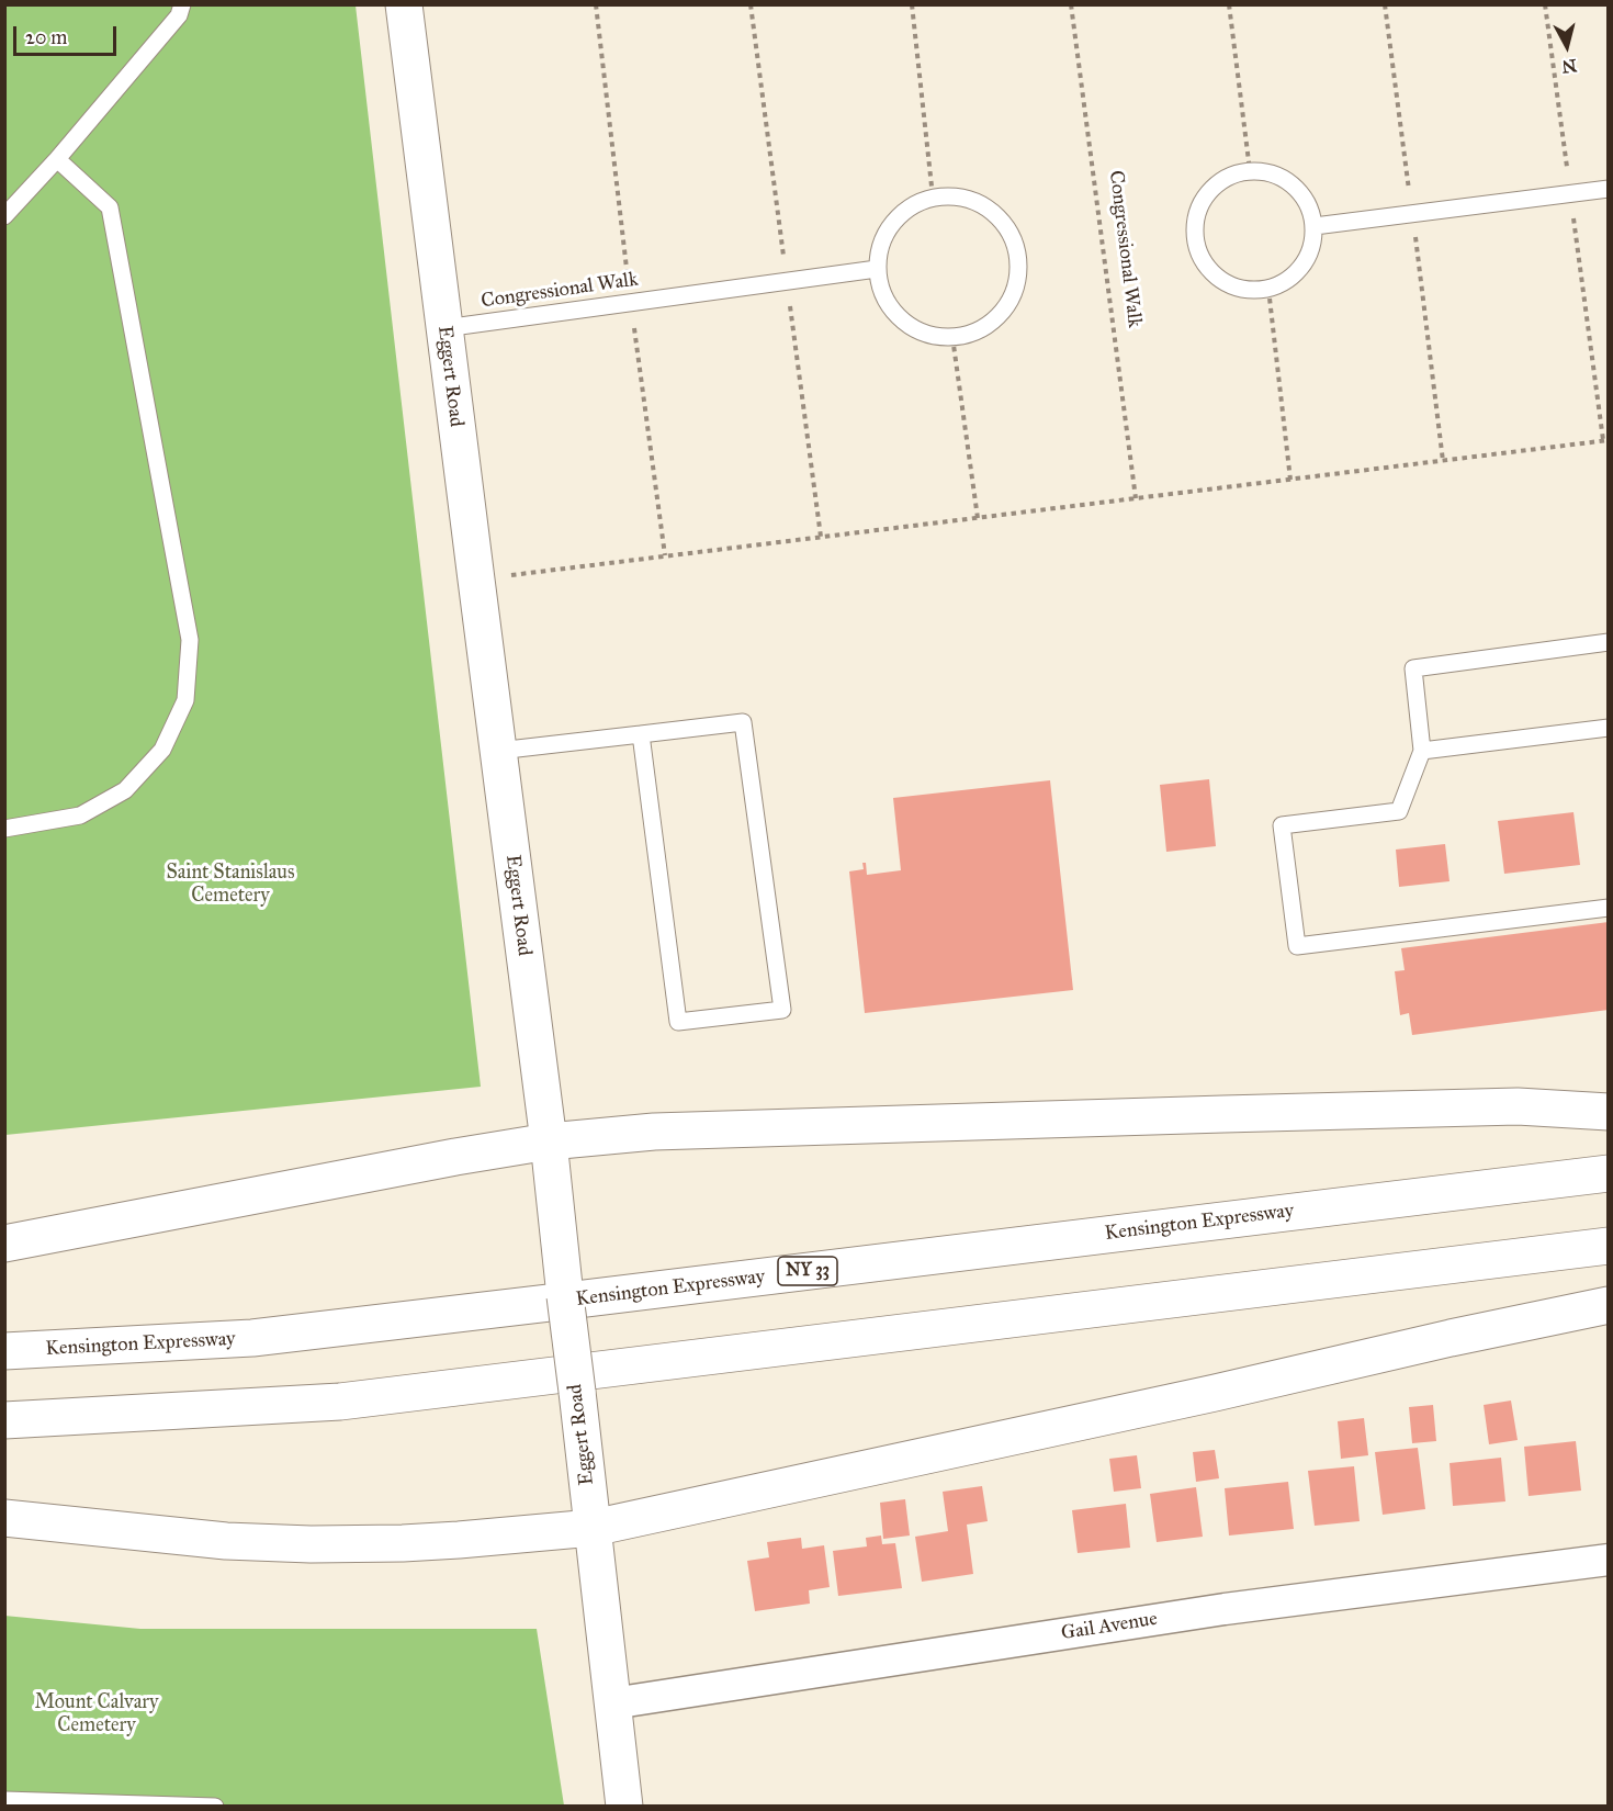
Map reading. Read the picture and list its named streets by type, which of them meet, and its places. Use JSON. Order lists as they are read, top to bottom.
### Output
{
  "streets": {
    "main road": ["Eggert Road", "Kensington Expressway", "NY 33"],
    "street": ["Gail Avenue"],
    "lane": ["Congressional Walk"]
  },
  "crossings": [
    ["Congressional Walk", "Eggert Road"],
    ["Eggert Road", "Gail Avenue"]
  ],
  "parks": ["Saint Stanislaus Cemetery", "Mount Calvary Cemetery"],
  "scale_bar": "20 m",
  "north": "bottom"
}
